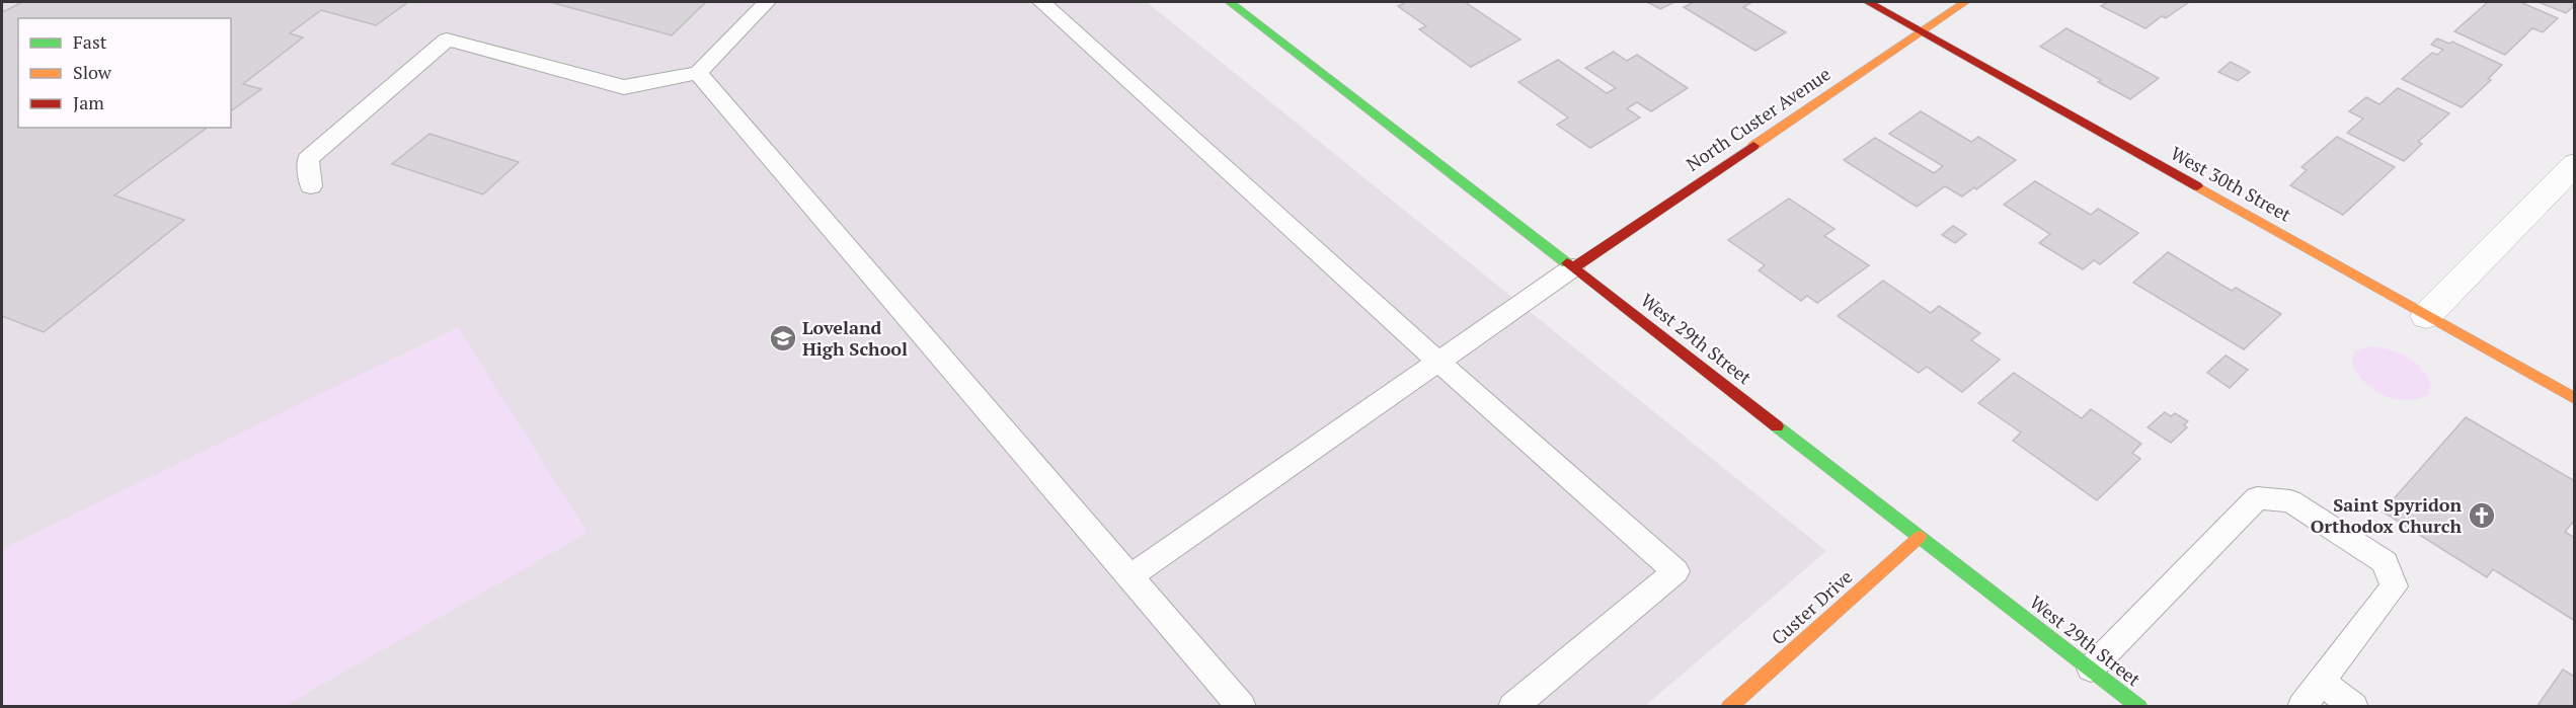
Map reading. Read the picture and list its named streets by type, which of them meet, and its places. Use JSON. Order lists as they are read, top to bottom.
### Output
{
  "streets": {
    "street": [
      "North Custer Avenue",
      "West 30th Street",
      "West 29th Street",
      "Custer Drive"
    ]
  },
  "crossings": [
    ["North Custer Avenue", "West 30th Street"],
    ["North Custer Avenue", "West 29th Street"],
    ["West 29th Street", "Custer Drive"]
  ],
  "places": {
    "school or university": ["Loveland High School"],
    "church": ["Saint Spyridon Orthodox Church"]
  },
  "legend": ["Fast", "Slow", "Jam"]
}
